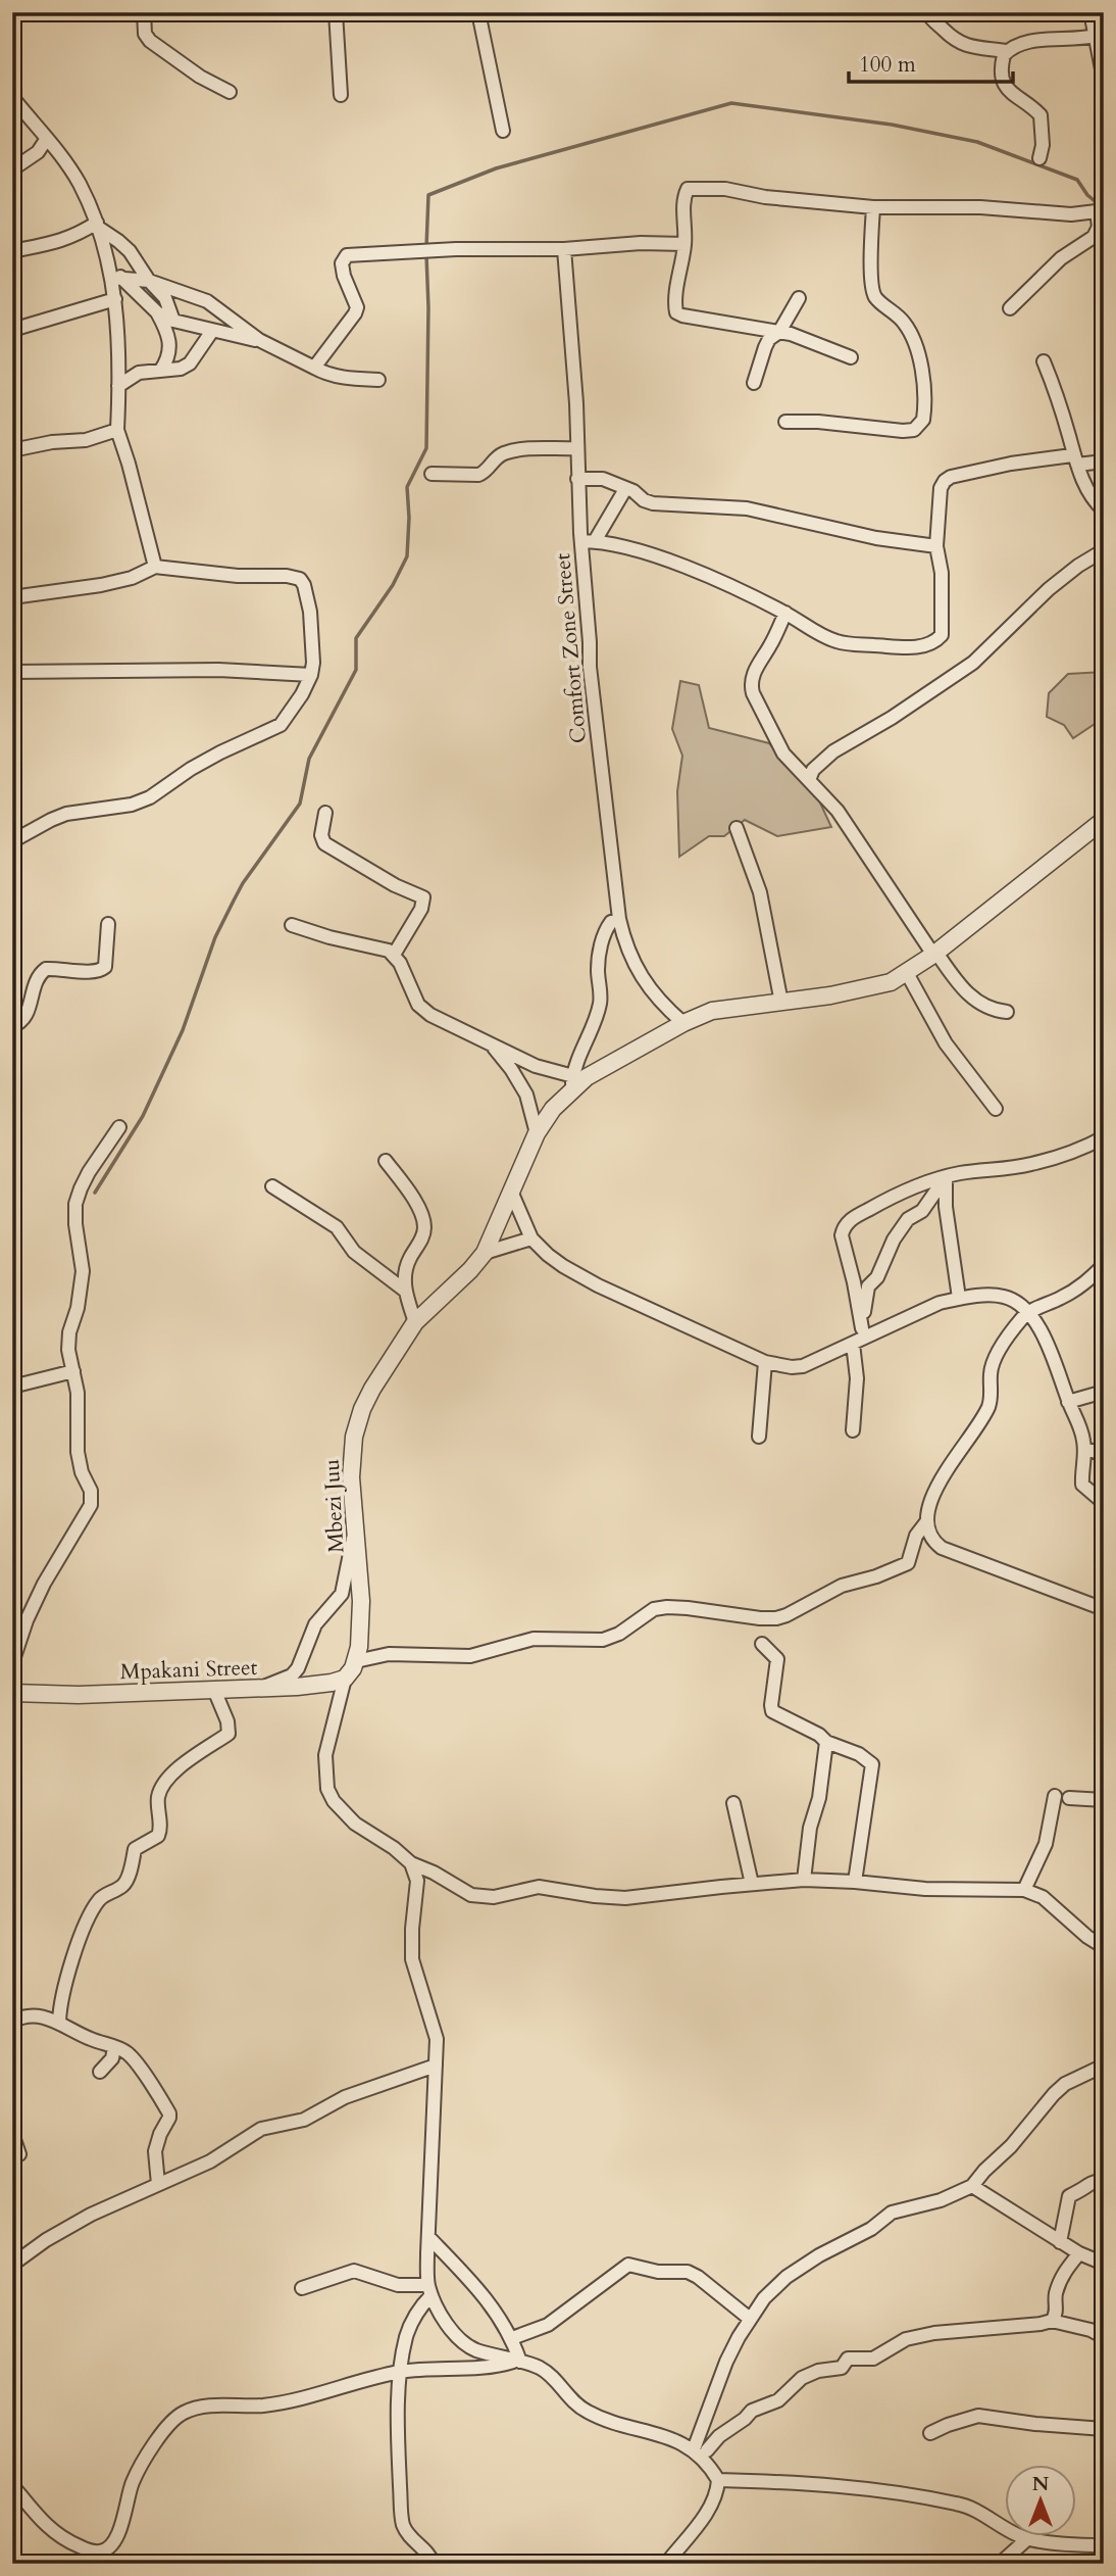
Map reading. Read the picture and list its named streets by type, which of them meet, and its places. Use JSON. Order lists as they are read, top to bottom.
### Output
{
  "streets": {
    "street": ["Comfort Zone Street", "Mbezi Juu", "Mpakani Street"]
  },
  "crossings": [
    ["Comfort Zone Street", "Mbezi Juu"]
  ],
  "scale_bar": "100 m",
  "north": "top"
}
